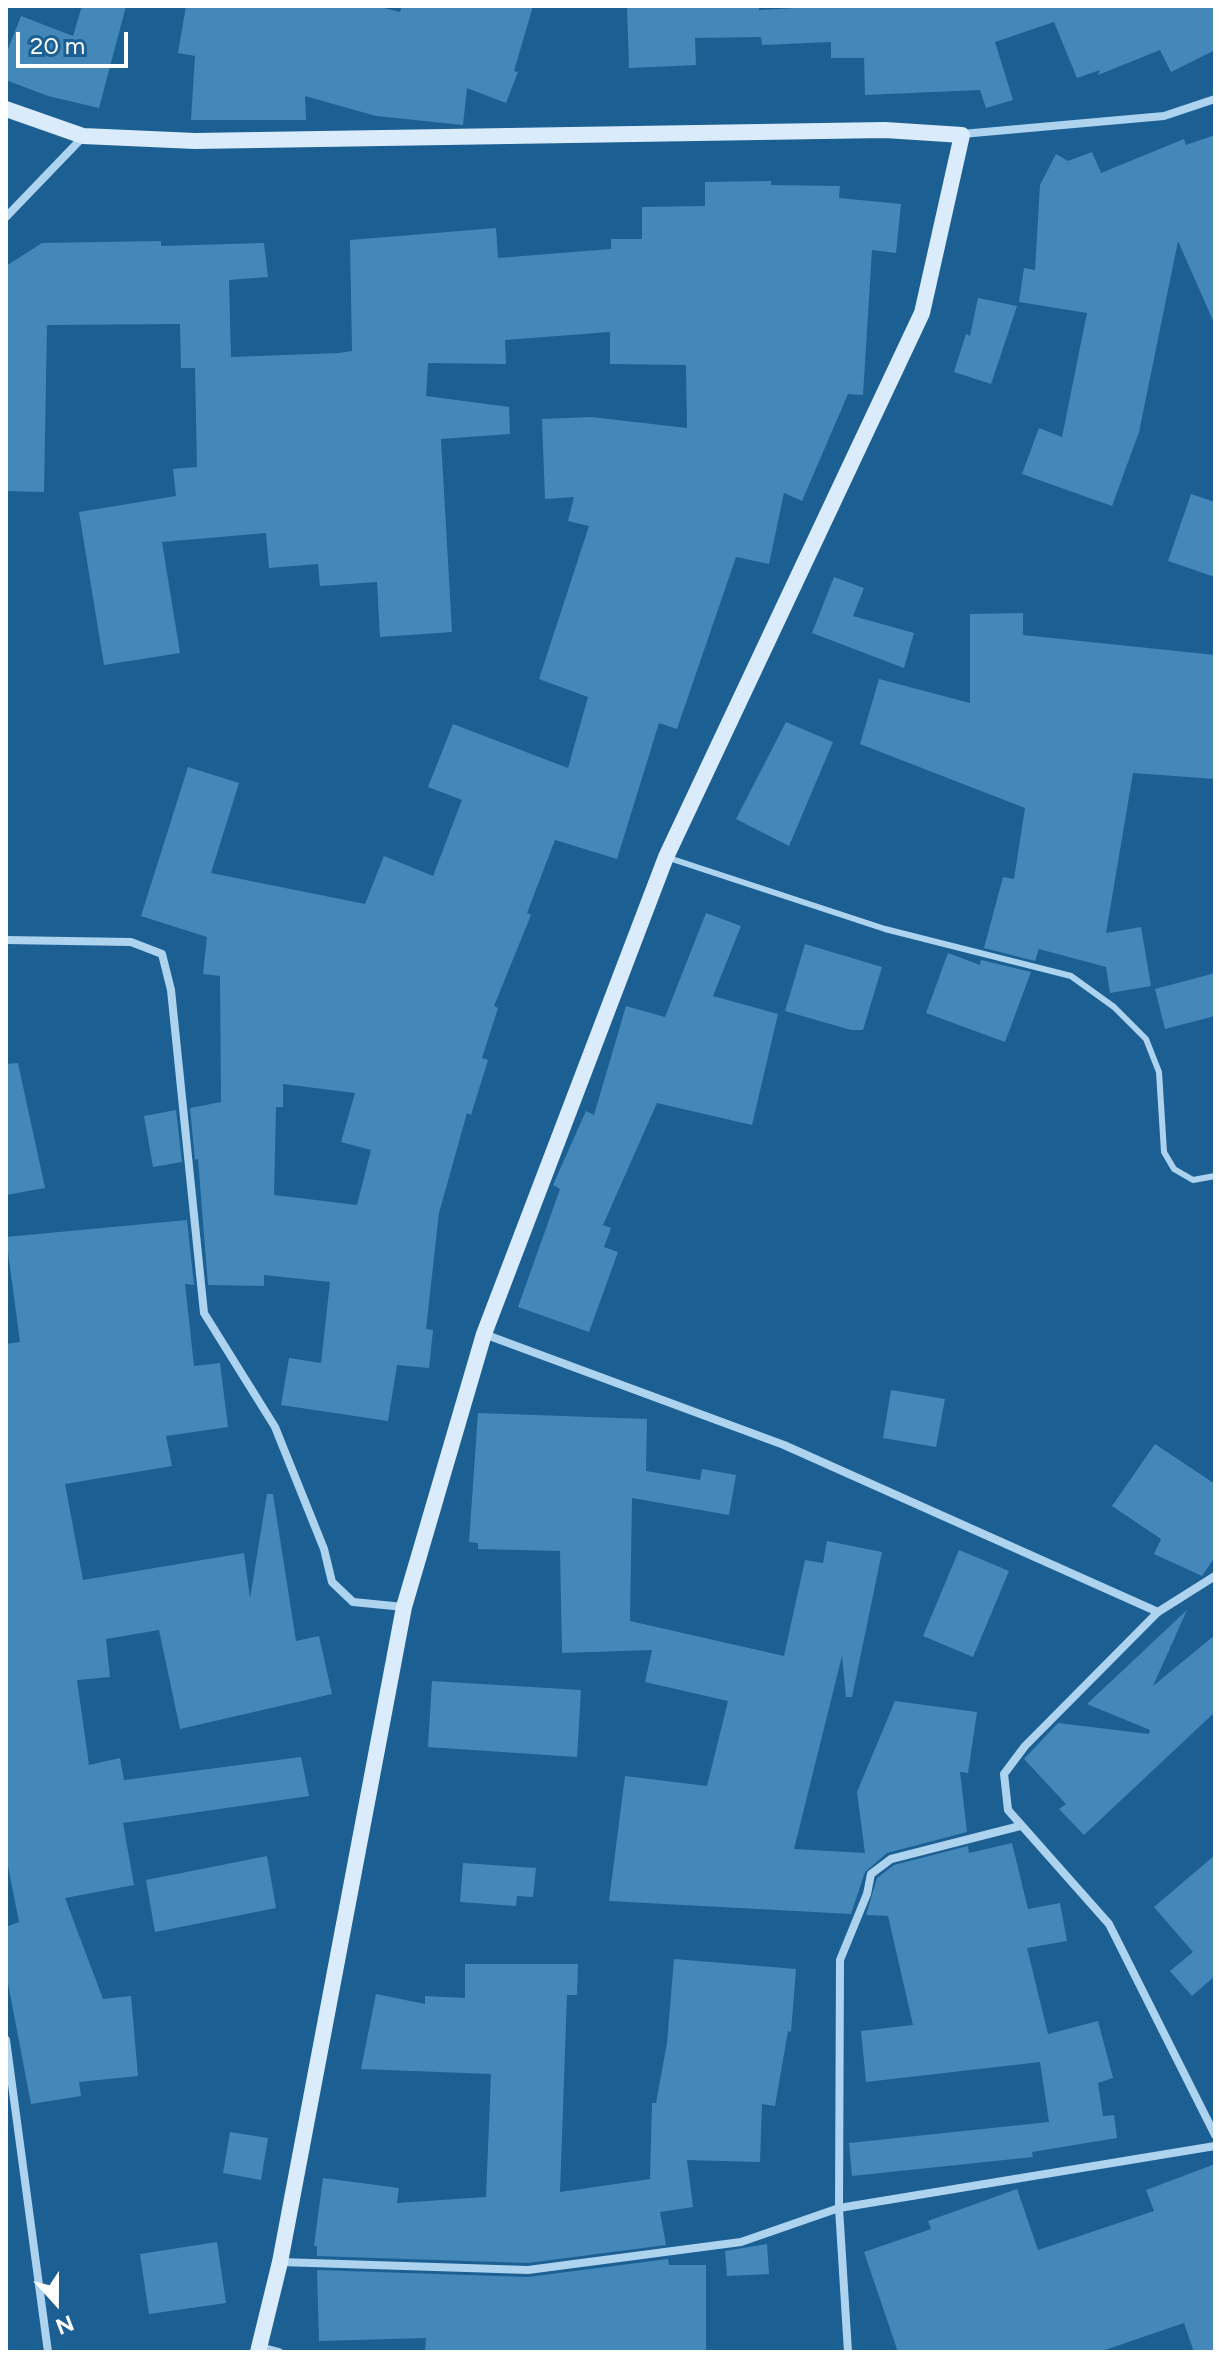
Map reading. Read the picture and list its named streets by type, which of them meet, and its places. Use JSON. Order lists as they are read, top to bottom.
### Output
{
  "scale_bar": "20 m",
  "north": "bottom"
}
